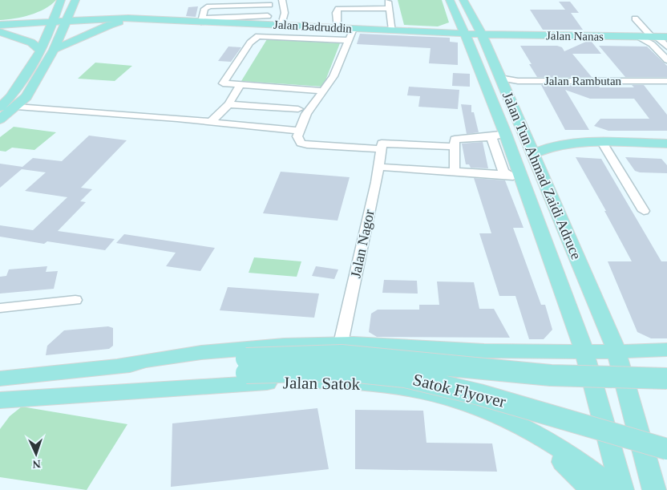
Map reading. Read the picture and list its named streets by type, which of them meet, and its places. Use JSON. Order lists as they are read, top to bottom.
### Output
{
  "streets": {
    "main road": [
      "Jalan Badruddin",
      "Jalan Nanas",
      "Jalan Tun Ahmad Zaidi Adruce",
      "Jalan Satok",
      "Satok Flyover"
    ],
    "street": ["Jalan Rambutan", "Jalan Nagor"]
  },
  "crossings": [
    ["Jalan Badruddin", "Jalan Nanas"],
    ["Jalan Badruddin", "Jalan Tun Ahmad Zaidi Adruce"],
    ["Jalan Nanas", "Jalan Tun Ahmad Zaidi Adruce"],
    ["Jalan Rambutan", "Jalan Tun Ahmad Zaidi Adruce"],
    ["Jalan Tun Ahmad Zaidi Adruce", "Jalan Satok"],
    ["Jalan Nagor", "Jalan Satok"],
    ["Jalan Satok", "Satok Flyover"]
  ],
  "north": "bottom"
}
